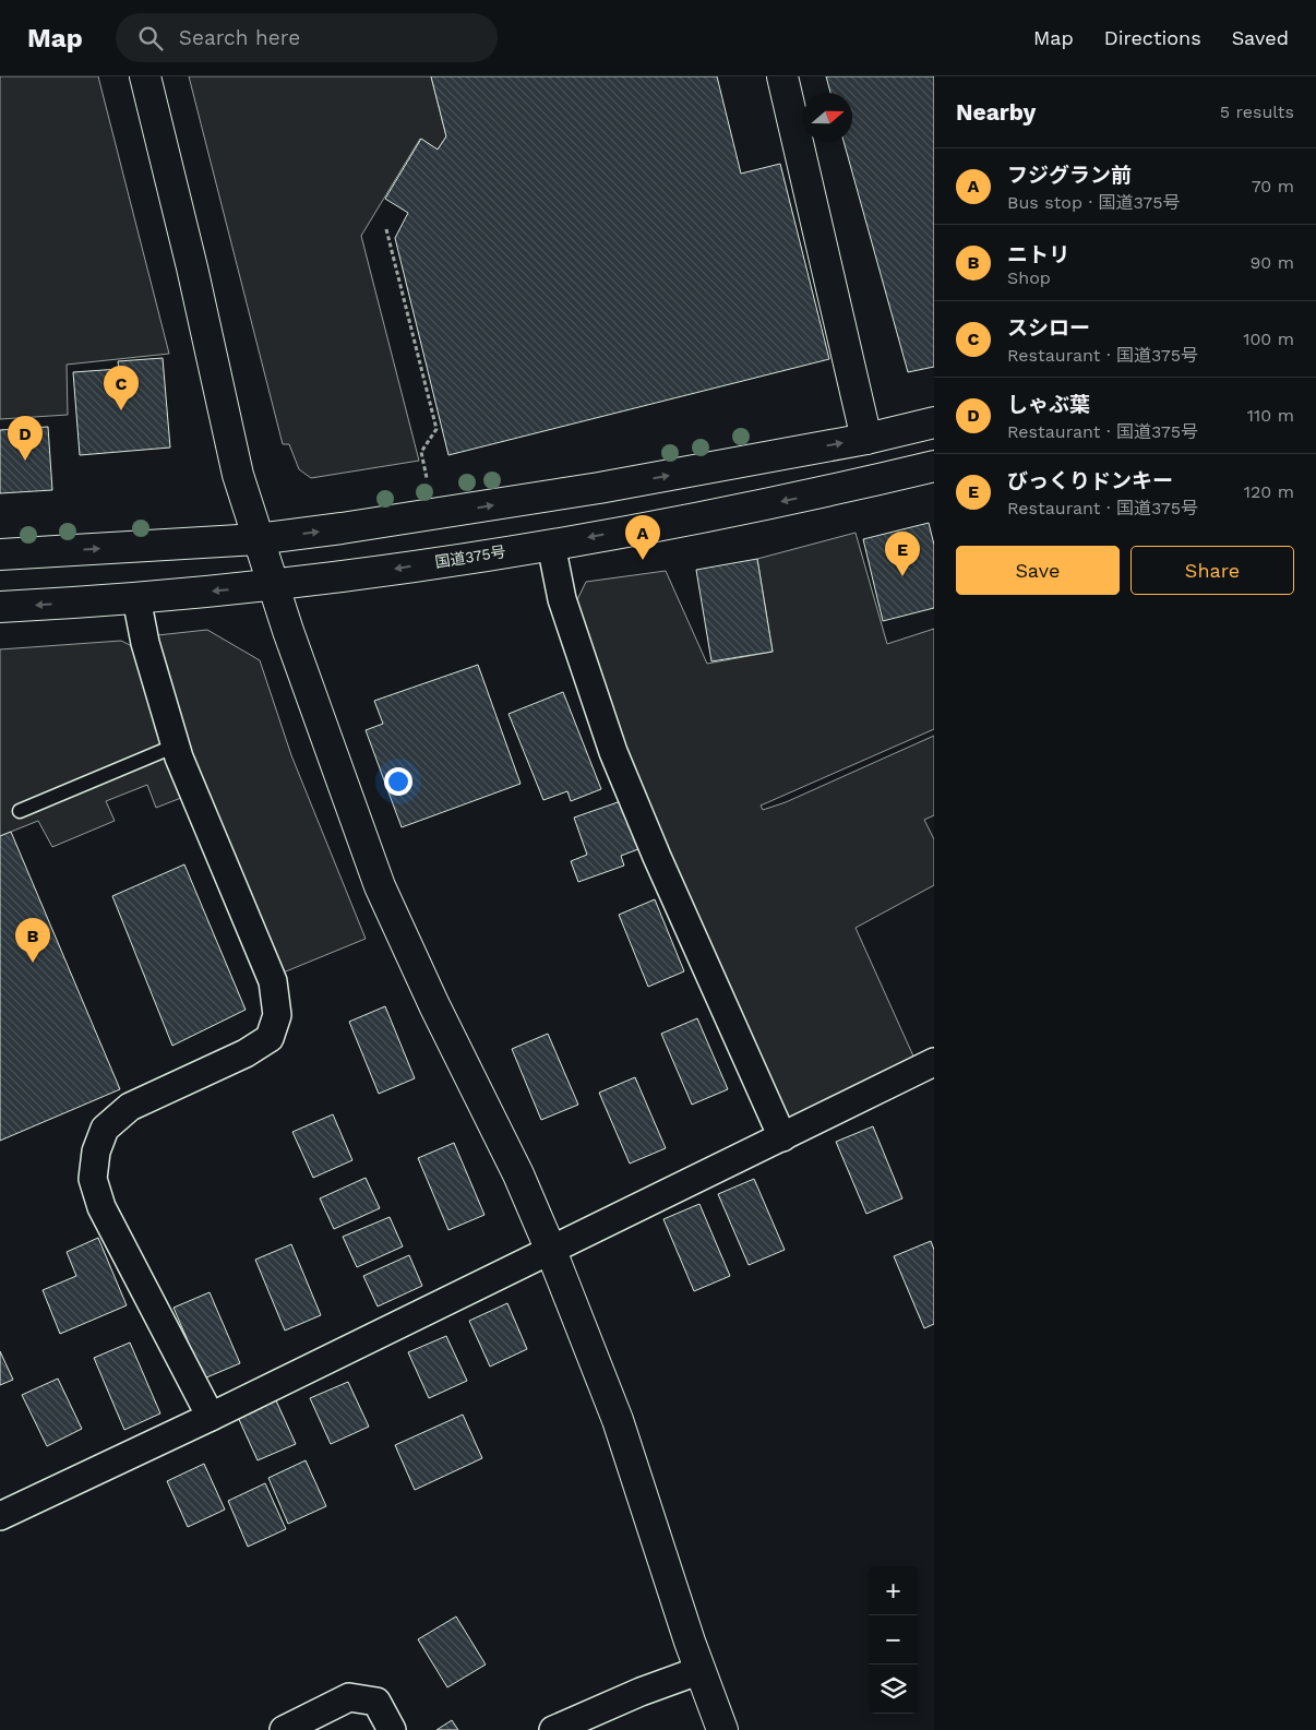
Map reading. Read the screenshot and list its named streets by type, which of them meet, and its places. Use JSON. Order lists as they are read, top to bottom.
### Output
{
  "streets": {
    "main road": ["国道375号"]
  },
  "north": "right",
  "page": {
    "header": "Map",
    "search": "Search here",
    "nav": ["Map", "Directions", "Saved"],
    "heading": ["Nearby", "5 results"],
    "list": [
      {
        "mark": "A",
        "name": "フジグラン前",
        "note": "Bus stop · 国道375号",
        "value": "70 m"
      },
      {
        "mark": "B",
        "name": "ニトリ",
        "note": "Shop",
        "value": "90 m"
      },
      {
        "mark": "C",
        "name": "スシロー",
        "note": "Restaurant · 国道375号",
        "value": "100 m"
      },
      {
        "mark": "D",
        "name": "しゃぶ葉",
        "note": "Restaurant · 国道375号",
        "value": "110 m"
      },
      {
        "mark": "E",
        "name": "びっくりドンキー",
        "note": "Restaurant · 国道375号",
        "value": "120 m"
      }
    ],
    "pins": [
      "C",
      "D",
      "A",
      "E",
      "B"
    ],
    "buttons": ["Save", "Share"],
    "map_buttons": ["+", "−"]
  }
}
